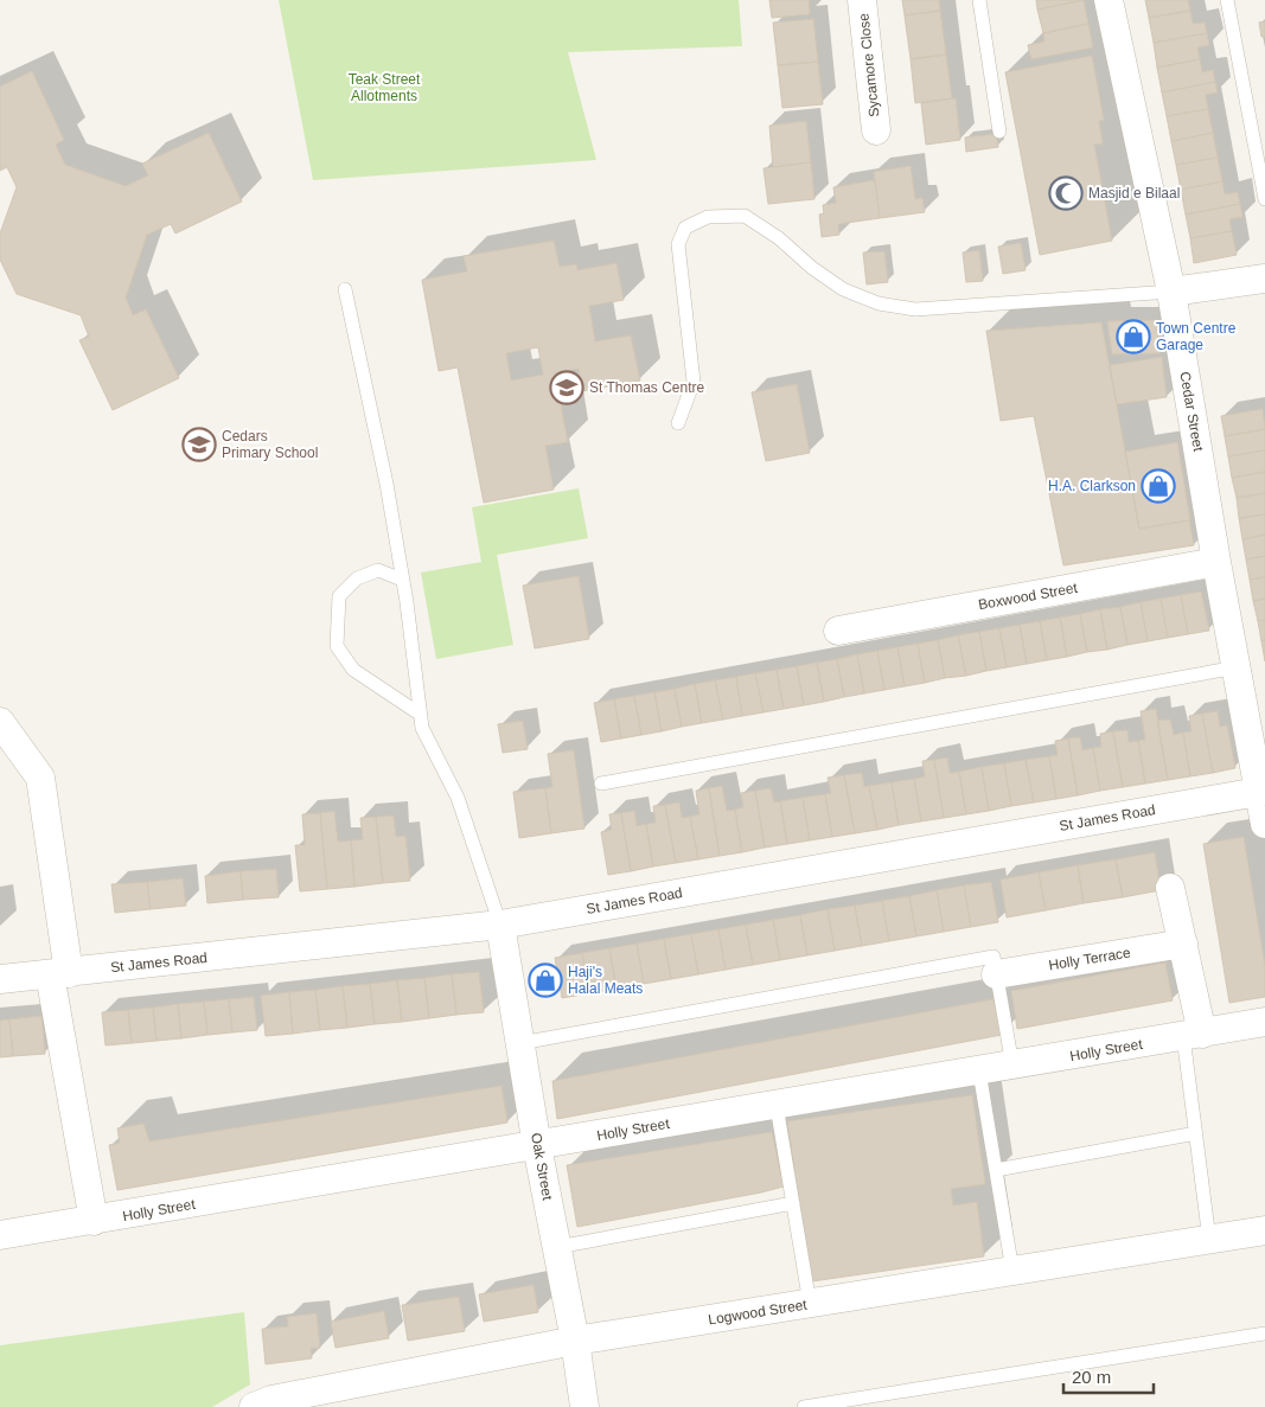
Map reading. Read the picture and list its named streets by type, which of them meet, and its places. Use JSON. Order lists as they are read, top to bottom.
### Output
{
  "streets": {
    "street": [
      "Sycamore Close",
      "Cedar Street",
      "Boxwood Street",
      "St James Road",
      "Holly Terrace",
      "Holly Street",
      "Oak Street",
      "Logwood Street"
    ]
  },
  "crossings": [
    ["Cedar Street", "Boxwood Street"],
    ["Cedar Street", "St James Road"],
    ["St James Road", "Oak Street"],
    ["Holly Street", "Oak Street"],
    ["Oak Street", "Logwood Street"]
  ],
  "parks": ["Teak Street Allotments"],
  "places": {
    "mosque": ["Masjid e Bilaal"],
    "shop": ["Town Centre Garage", "H.A. Clarkson", "Haji's Halal Meats"],
    "school or university": ["St Thomas Centre", "Cedars Primary School"]
  },
  "scale_bar": "20 m"
}
